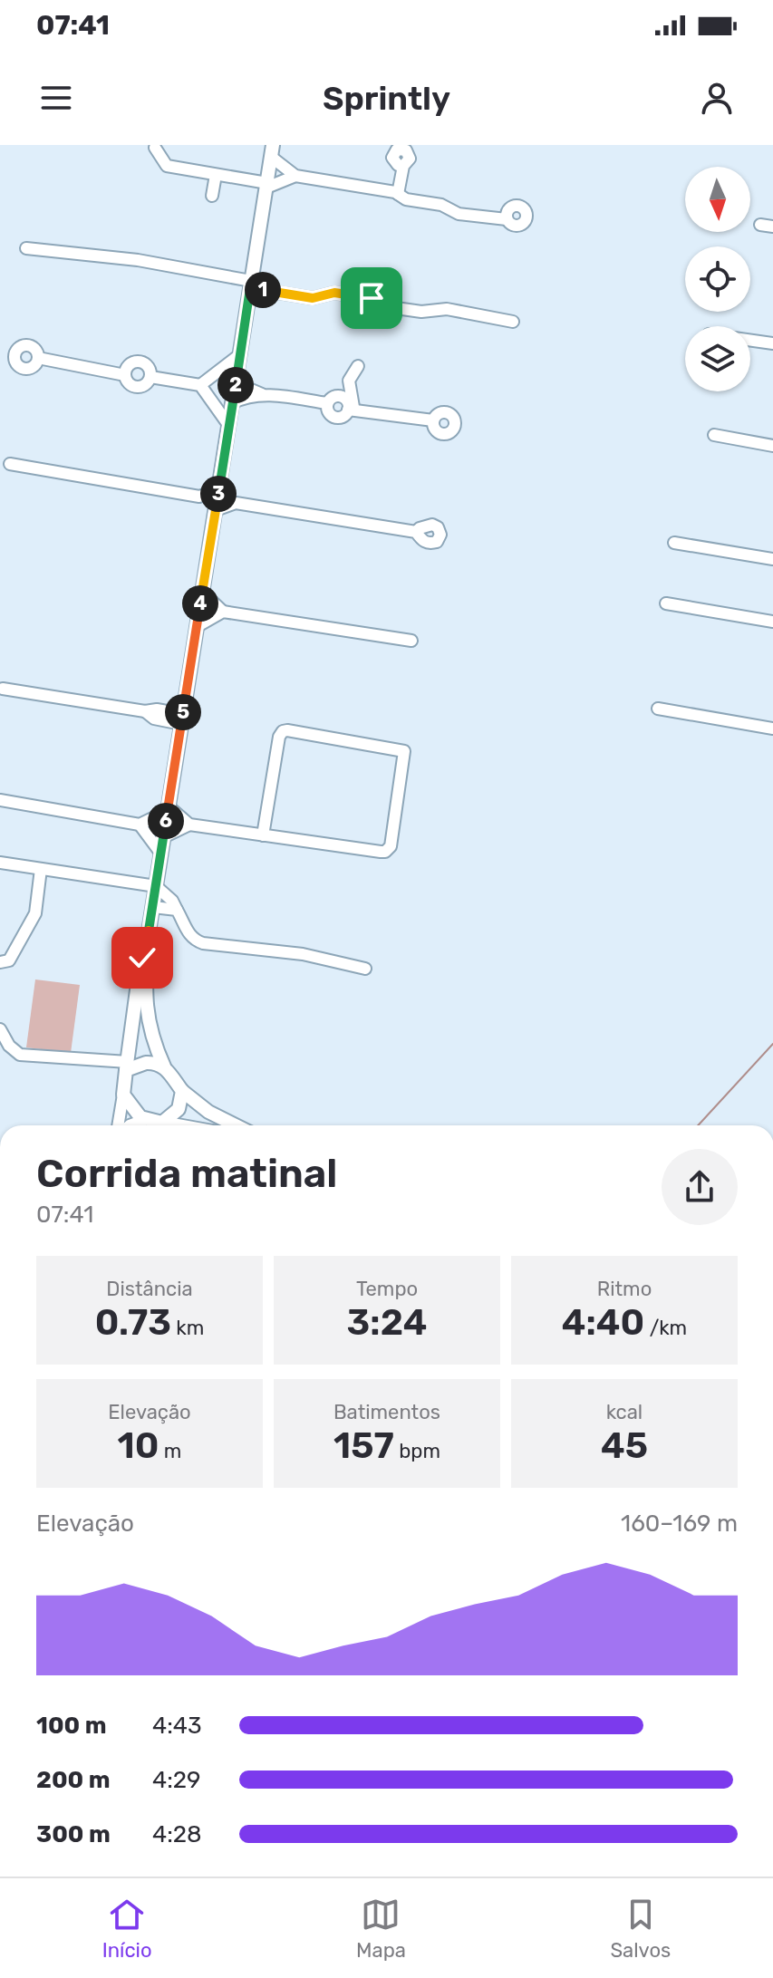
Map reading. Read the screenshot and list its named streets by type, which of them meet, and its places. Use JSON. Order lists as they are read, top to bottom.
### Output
{
  "north": "bottom",
  "page": {
    "status": "07:41",
    "header": "Sprintly",
    "pins": [
      "1",
      "2",
      "3",
      "4",
      "5",
      "6"
    ],
    "heading": ["Corrida matinal", "07:41"],
    "stats": [
      ["Distância", "0.73 km"],
      ["Tempo", "3:24"],
      ["Ritmo", "4:40 /km"],
      ["Elevação", "10 m"],
      ["Batimentos", "157 bpm"],
      ["kcal", "45"]
    ],
    "chart": ["Elevação", "160–169 m"],
    "list": [
      {
        "name": "100 m",
        "note": "4:43"
      },
      {
        "name": "200 m",
        "note": "4:29"
      },
      {
        "name": "300 m",
        "note": "4:28"
      }
    ],
    "tabs": ["Início", "Mapa", "Salvos"]
  }
}
